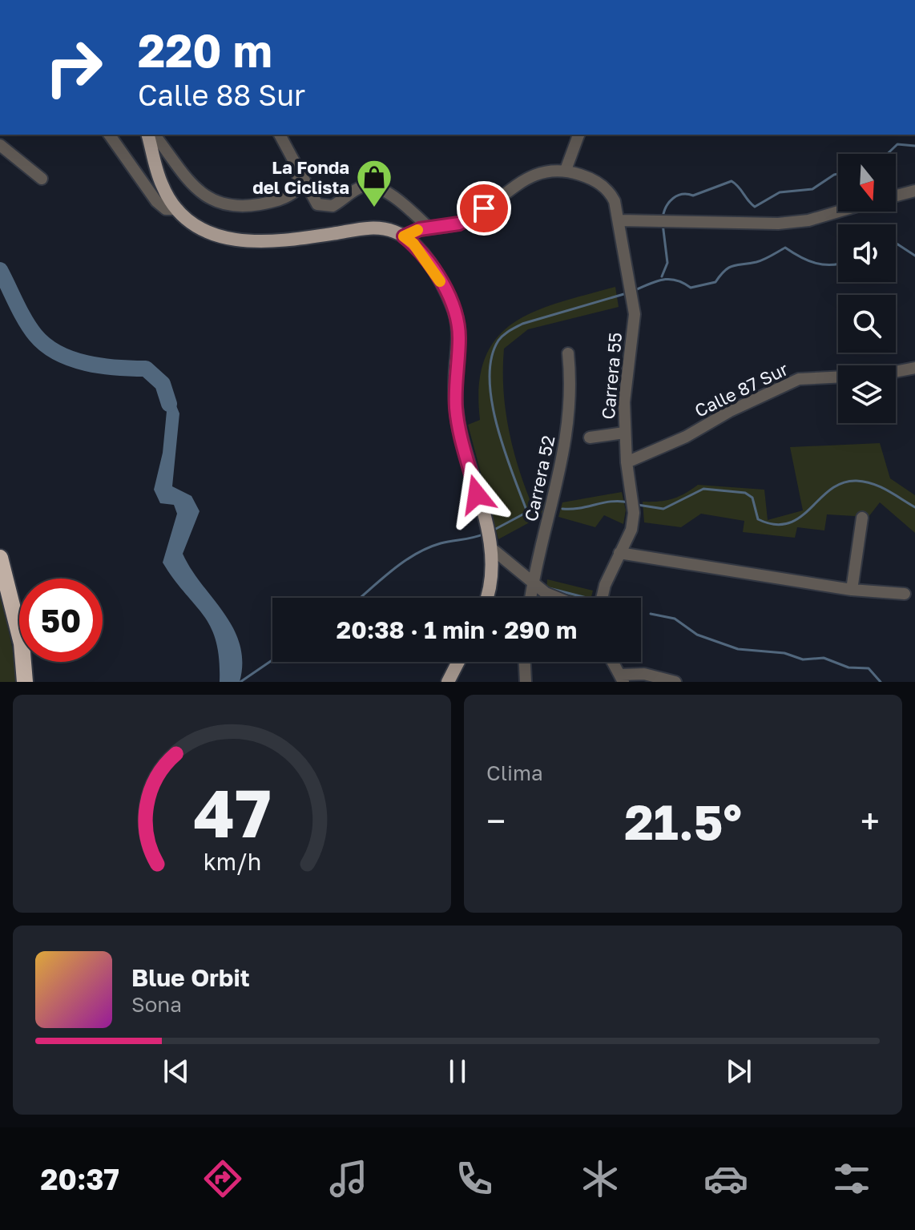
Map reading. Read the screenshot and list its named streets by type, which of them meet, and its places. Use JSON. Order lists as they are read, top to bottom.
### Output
{
  "streets": {
    "street": ["Carrera 55", "Calle 87 Sur", "Carrera 52"]
  },
  "crossings": [
    ["Carrera 55", "Calle 87 Sur"]
  ],
  "places": {
    "shop": ["La Fonda del Ciclista"]
  },
  "north": "bottom",
  "page": {
    "turn": ["220 m", "Calle 88 Sur"],
    "limit": "50",
    "trip": "20:38 · 1 min · 290 m",
    "tile": "Clima",
    "heat": ["−", "21.5°", "+"],
    "song": ["Blue Orbit", "Sona"],
    "tabs": "20:37",
    "gauge": ["47", "km/h"]
  }
}
